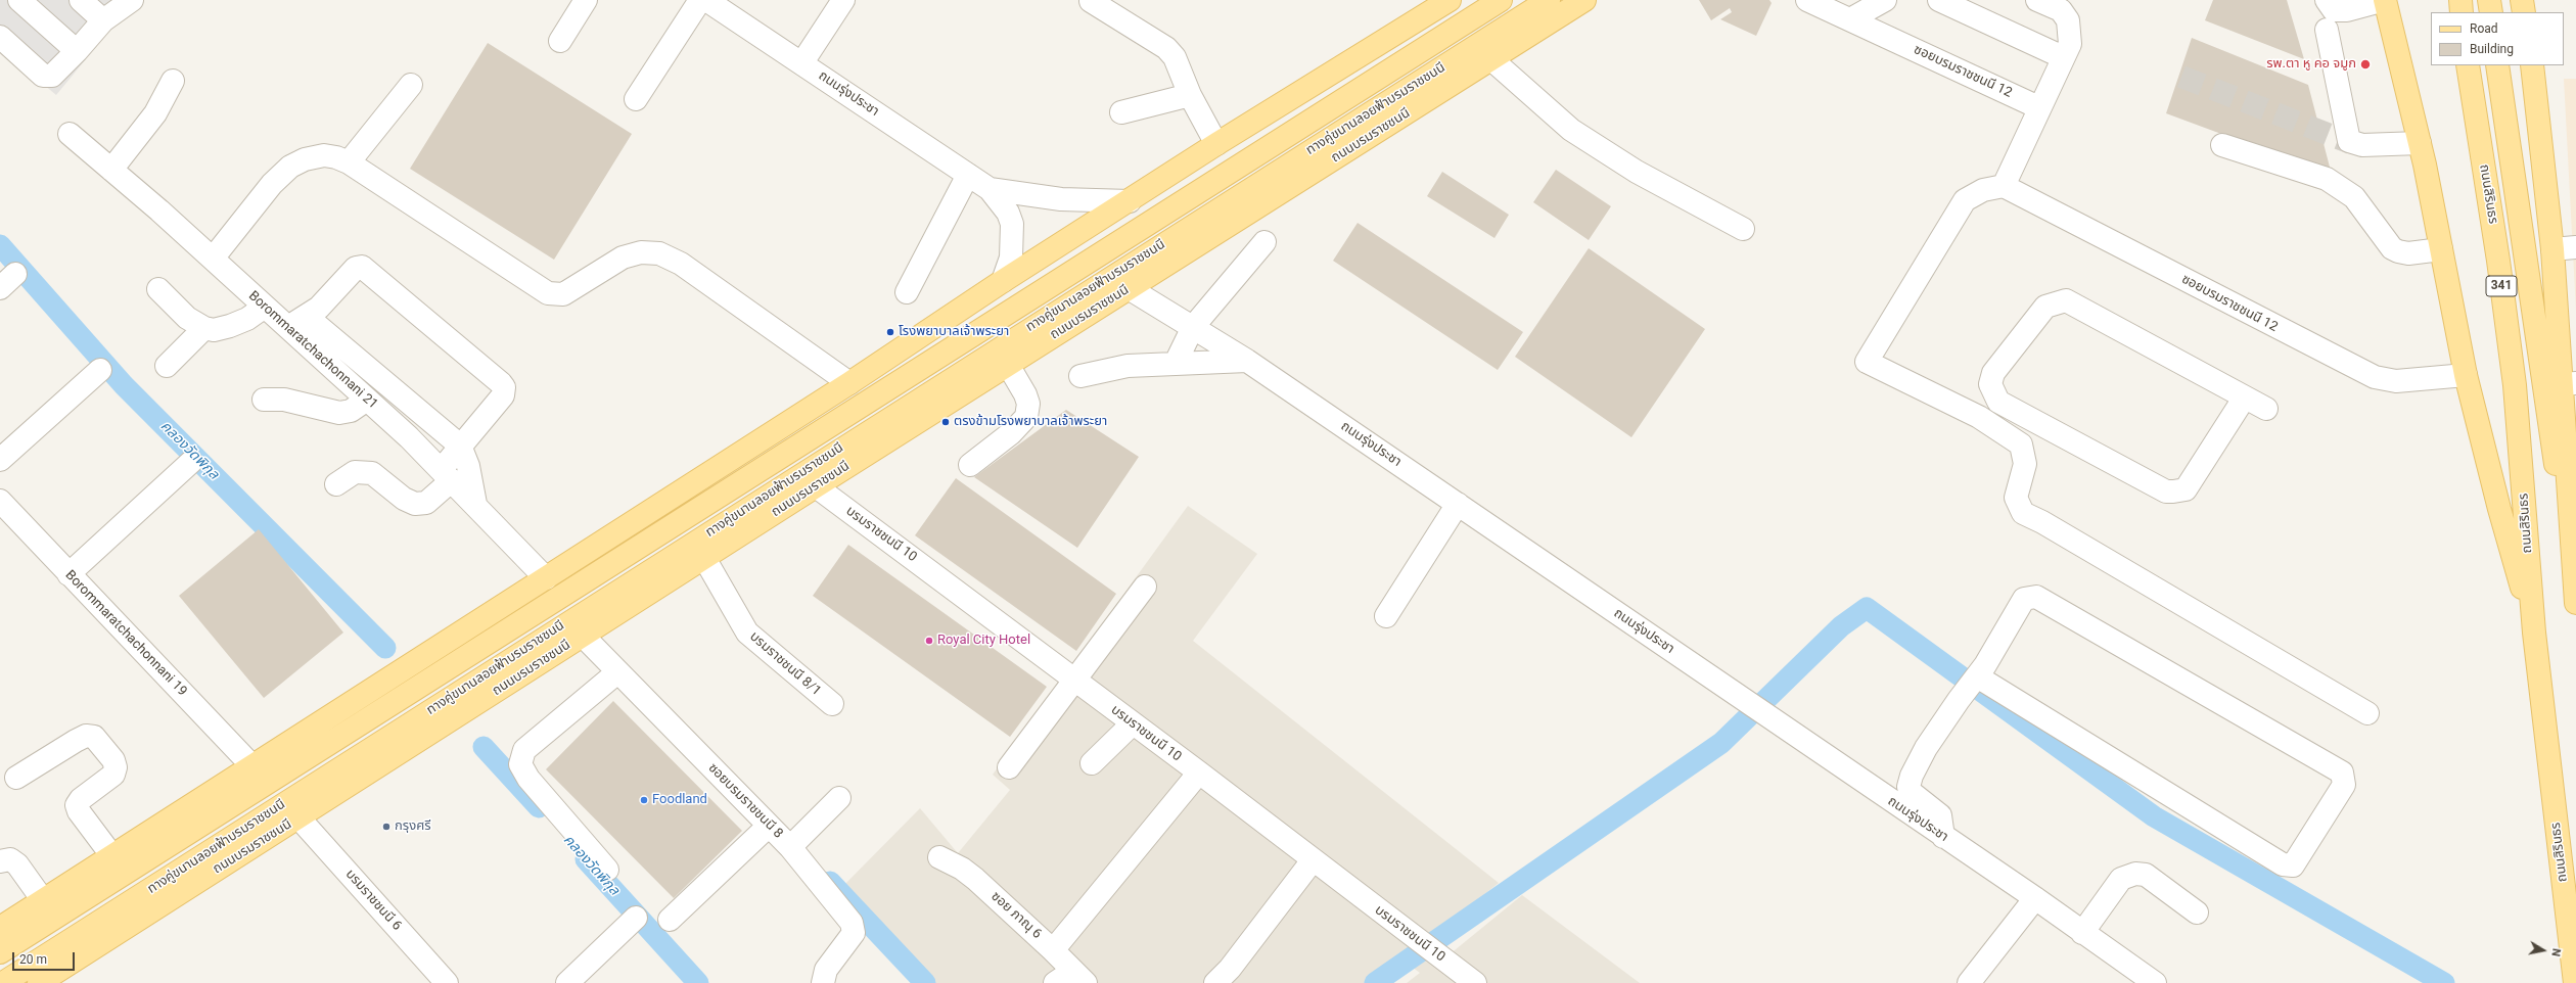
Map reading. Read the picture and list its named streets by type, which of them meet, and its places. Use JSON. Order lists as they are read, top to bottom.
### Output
{
  "streets": {
    "main road": [
      "ทางคู่ขนานลอยฟ้าบรมราชชนนี",
      "ถนนบรมราชชนนี",
      "ถนนสิรินธร",
      "341"
    ],
    "street": [
      "ซอยบรมราชชนนี 12",
      "ถนนรุ่งประชา",
      "Borommaratchachonnani 21",
      "บรมราชชนนี 10",
      "Borommaratchachonnani 19",
      "บรมราชชนนี 8/1",
      "ซอยบรมราชชนนี 8",
      "บรมราชชนนี 6",
      "ซอย ภาณุ 6"
    ]
  },
  "crossings": [
    ["ถนนรุ่งประชา", "ถนนบรมราชชนนี"],
    ["ถนนบรมราชชนนี", "บรมราชชนนี 10"],
    ["ถนนบรมราชชนนี", "บรมราชชนนี 8/1"],
    ["ถนนบรมราชชนนี", "ซอยบรมราชชนนี 8"],
    ["ถนนบรมราชชนนี", "บรมราชชนนี 6"]
  ],
  "water": ["คลองวัดพิกุล"],
  "places": [
    "รพ.ตา หู คอ จมูก",
    "โรงพยาบาลเจ้าพระยา",
    "ตรงข้ามโรงพยาบาลเจ้าพระยา",
    "Royal City Hotel",
    "Foodland",
    "กรุงศรี"
  ],
  "legend": ["Road", "Building"],
  "scale_bar": "20 m",
  "north": "right"
}
